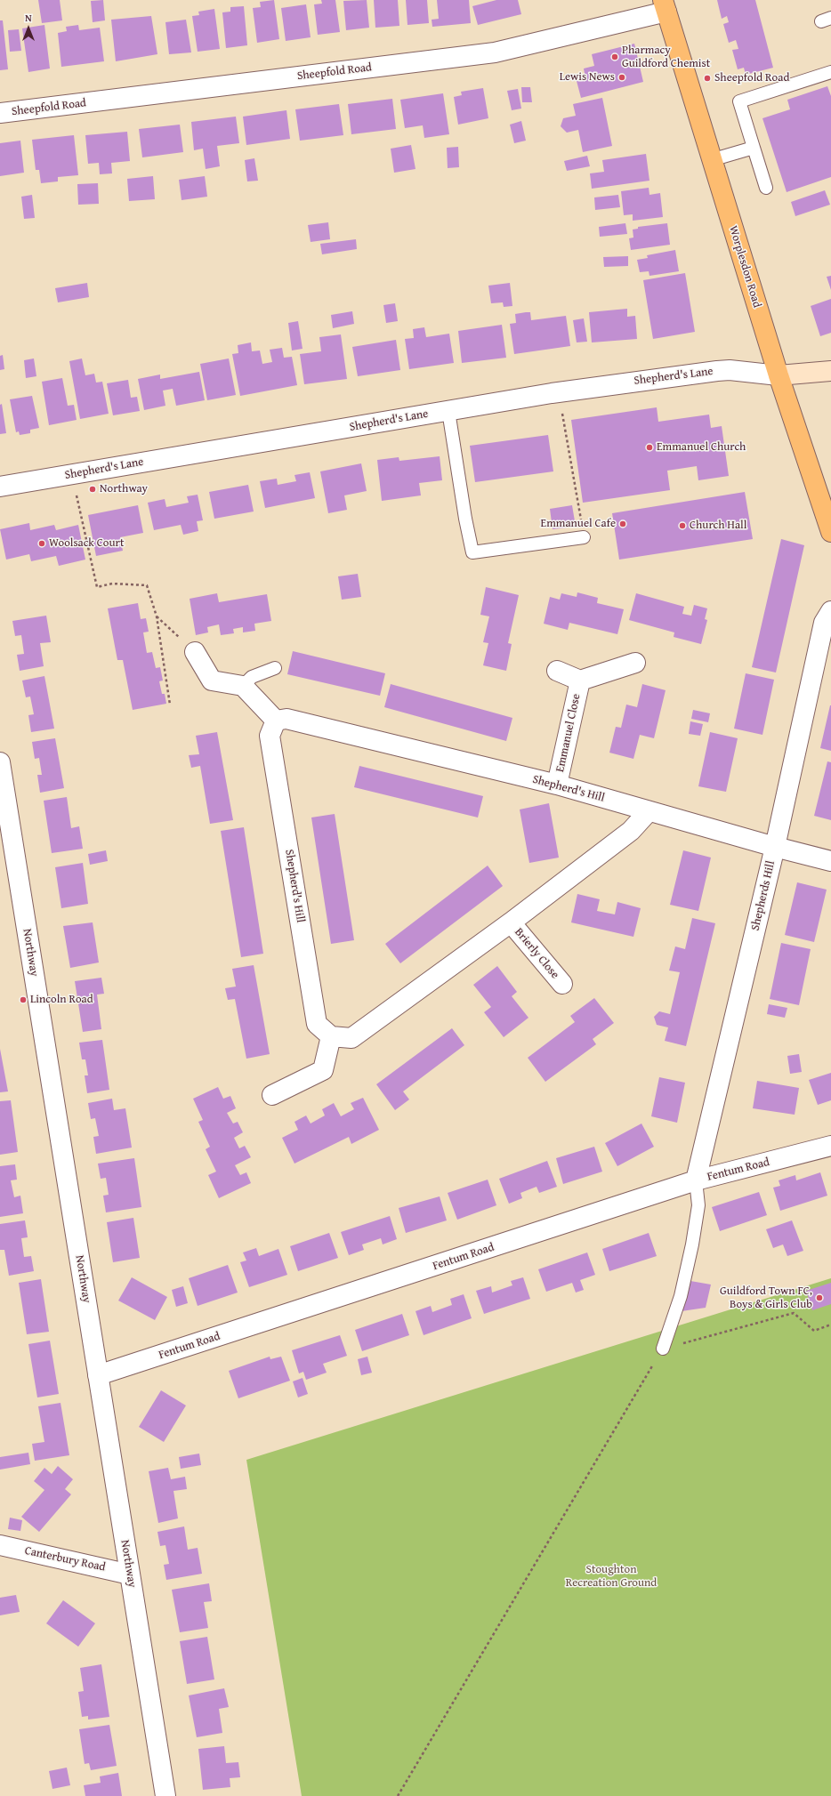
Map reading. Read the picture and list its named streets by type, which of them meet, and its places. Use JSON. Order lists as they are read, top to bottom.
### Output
{
  "streets": {
    "main road": ["Worplesdon Road"],
    "street": [
      "Sheepfold Road",
      "Shepherd's Lane",
      "Emmanuel Close",
      "Shepherd's Hill",
      "Shepherds Hill",
      "Northway",
      "Brierly Close",
      "Fentum Road",
      "Canterbury Road"
    ]
  },
  "crossings": [
    ["Sheepfold Road", "Worplesdon Road"],
    ["Worplesdon Road", "Shepherd's Lane"],
    ["Emmanuel Close", "Shepherd's Hill"],
    ["Shepherd's Hill", "Shepherds Hill"],
    ["Shepherds Hill", "Fentum Road"],
    ["Northway", "Fentum Road"],
    ["Northway", "Canterbury Road"]
  ],
  "parks": ["Stoughton Recreation Ground"],
  "places": [
    "Pharmacy Guildford Chemist",
    "Lewis News",
    "Sheepfold Road",
    "Emmanuel Church",
    "Northway",
    "Emmanuel Cafe",
    "Church Hall",
    "Woolsack Court",
    "Lincoln Road",
    "Guildford Town FC, Boys & Girls Club"
  ],
  "north": "top"
}
